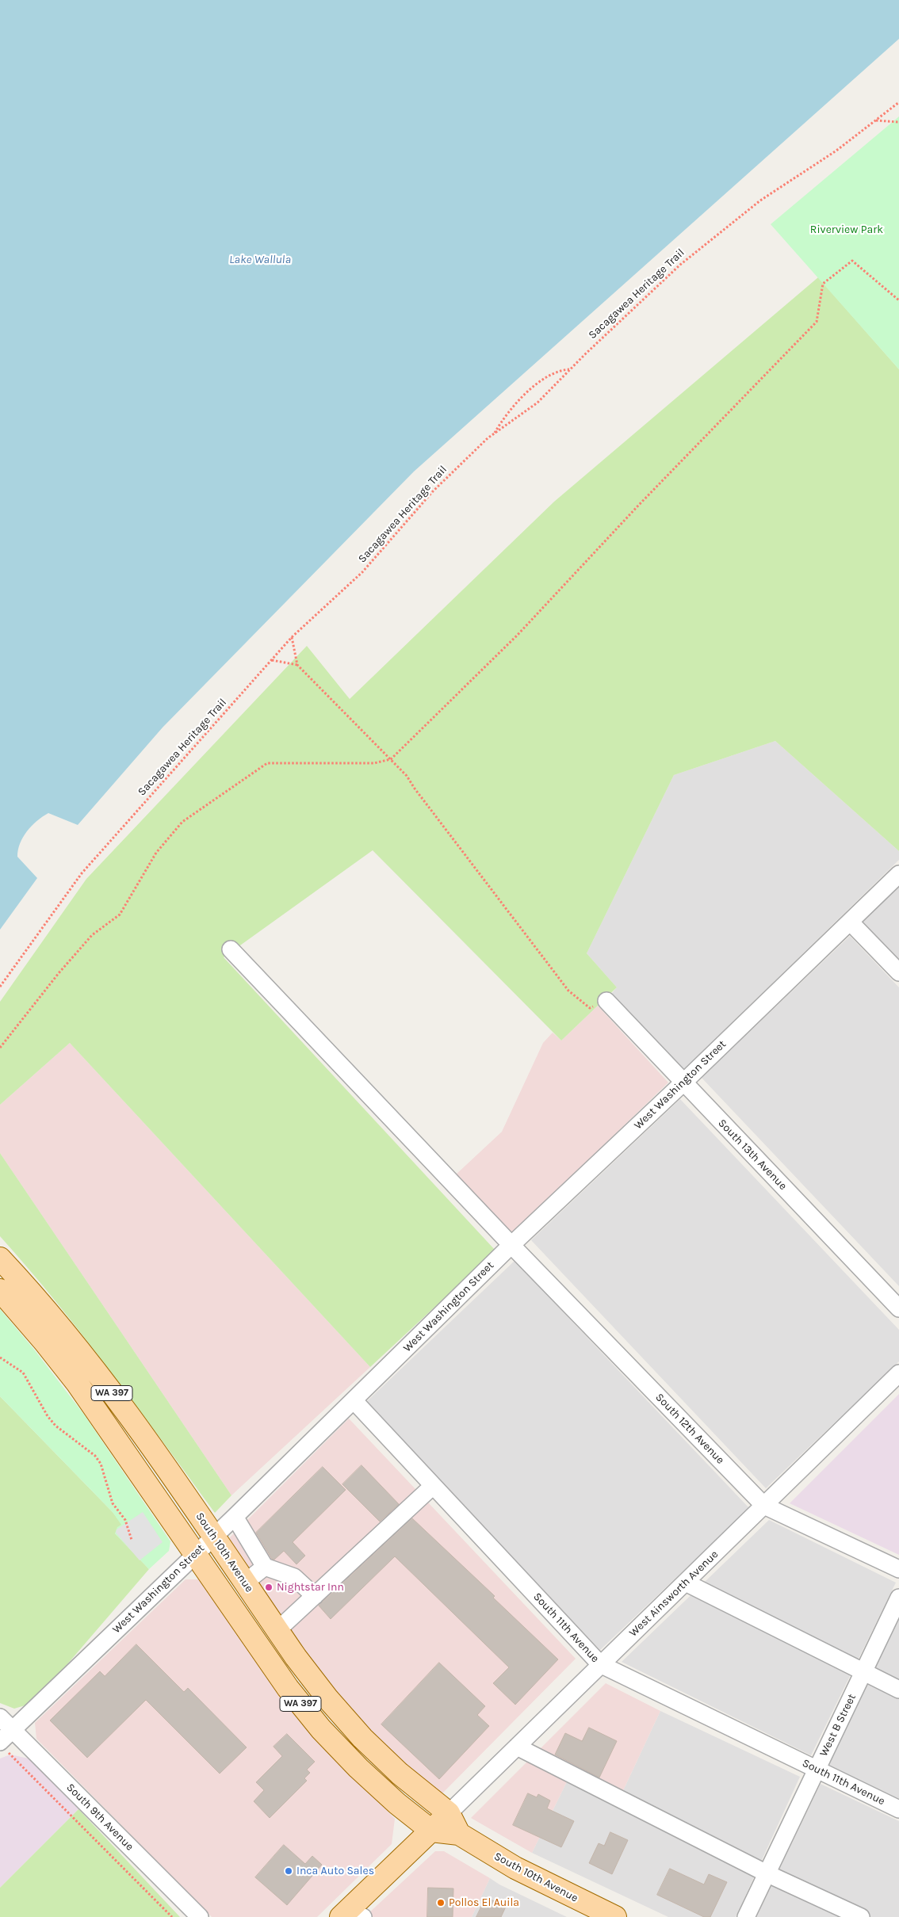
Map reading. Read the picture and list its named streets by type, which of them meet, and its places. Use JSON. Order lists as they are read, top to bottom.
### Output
{
  "streets": {
    "main road": ["WA 397", "South 10th Avenue"],
    "street": [
      "West Washington Street",
      "South 13th Avenue",
      "South 12th Avenue",
      "West Ainsworth Avenue",
      "South 11th Avenue",
      "West B Street",
      "South 9th Avenue"
    ],
    "path": ["Sacagawea Heritage Trail"]
  },
  "crossings": [
    ["West Washington Street", "South 13th Avenue"],
    ["West Washington Street", "WA 397"],
    ["West Washington Street", "South 12th Avenue"],
    ["West Washington Street", "South 10th Avenue"],
    ["West Washington Street", "South 11th Avenue"],
    ["West Washington Street", "South 9th Avenue"],
    ["WA 397", "South 10th Avenue"],
    ["South 12th Avenue", "West Ainsworth Avenue"],
    ["South 10th Avenue", "West Ainsworth Avenue"],
    ["West Ainsworth Avenue", "South 11th Avenue"],
    ["South 11th Avenue", "West B Street"]
  ],
  "water": ["Lake Wallula"],
  "parks": ["Riverview Park"],
  "places": ["Nightstar Inn", "Inca Auto Sales", "Pollos El Auila"]
}
